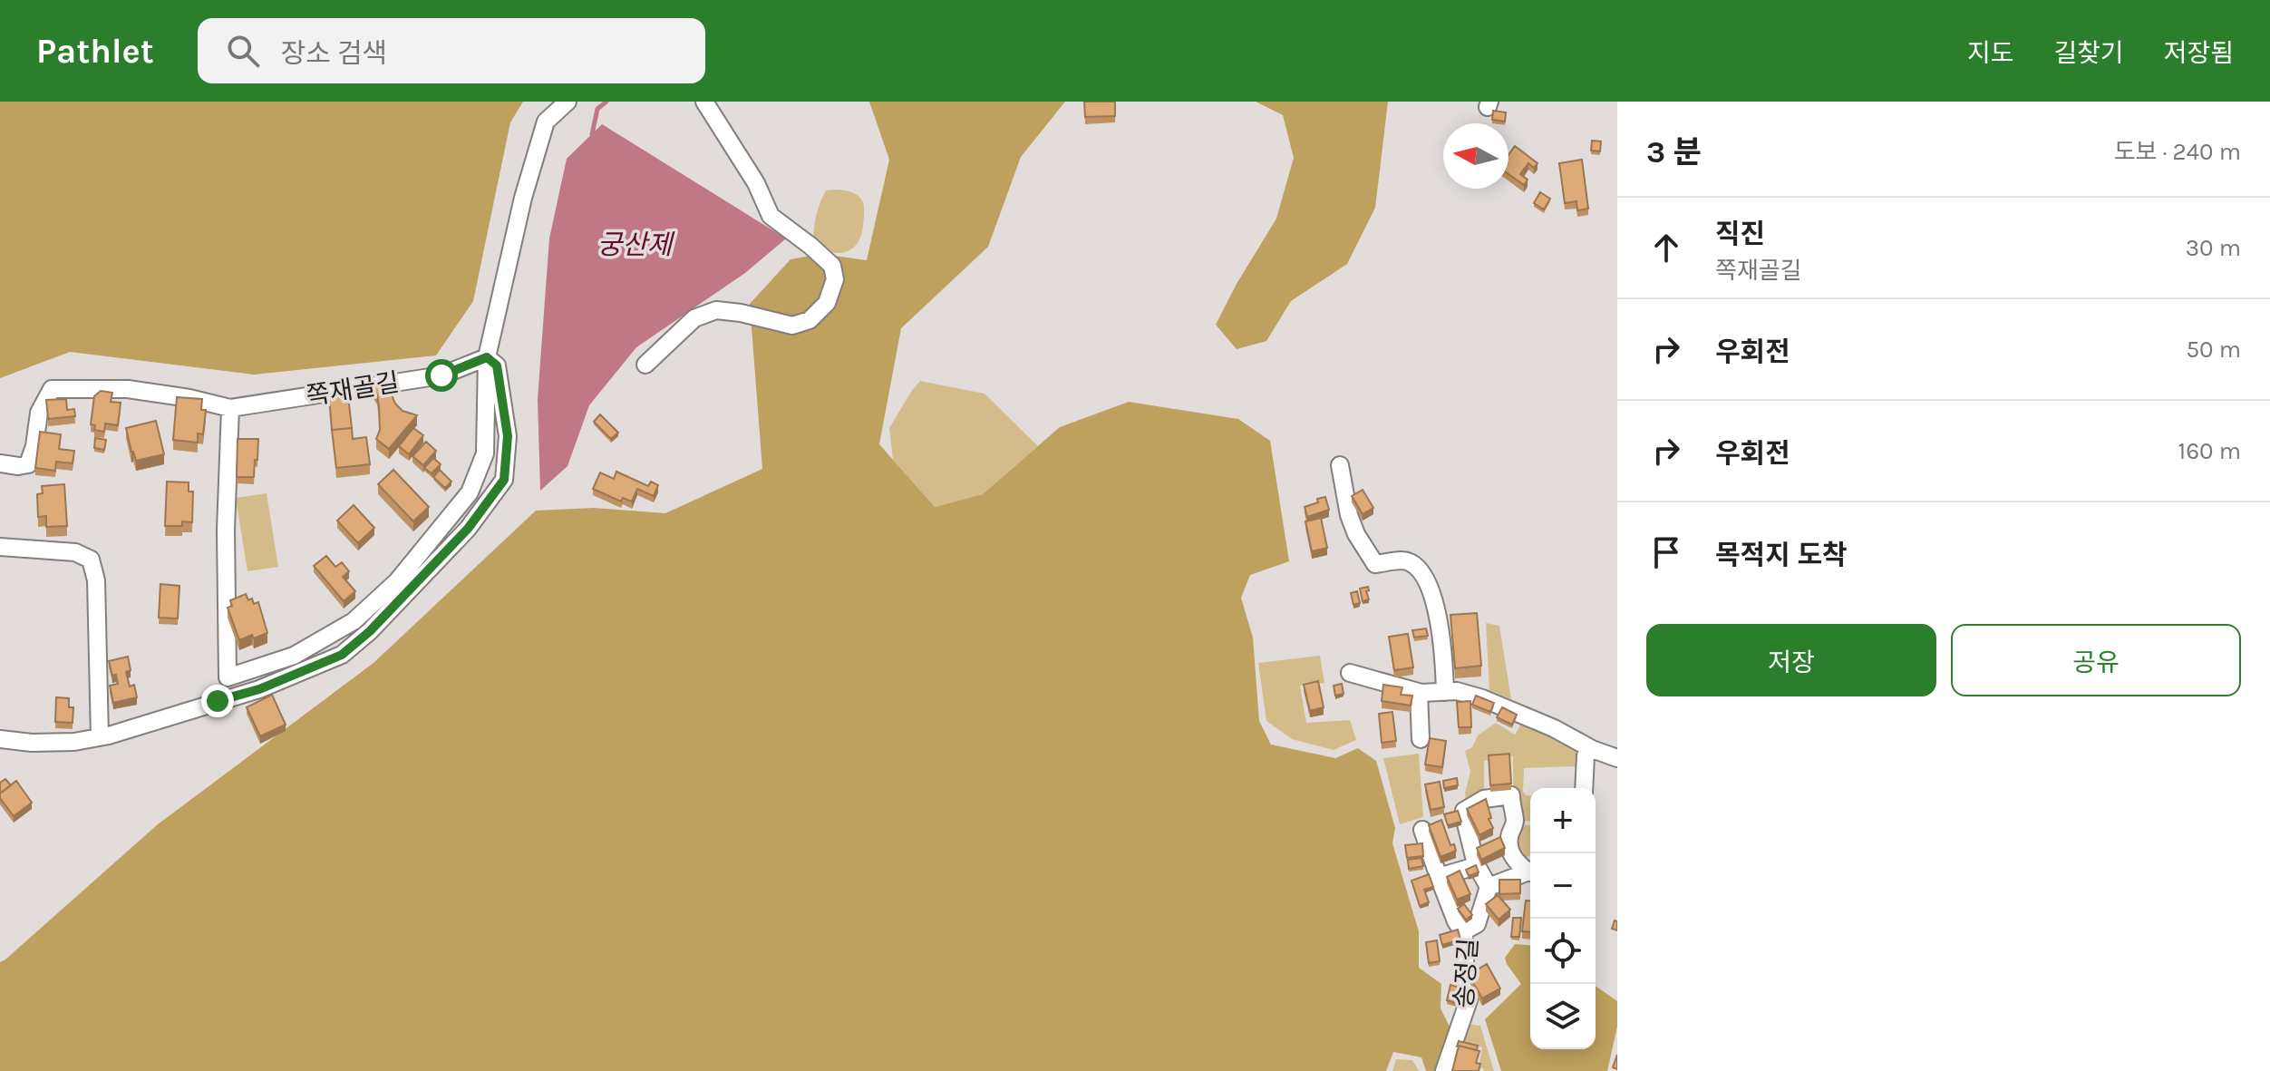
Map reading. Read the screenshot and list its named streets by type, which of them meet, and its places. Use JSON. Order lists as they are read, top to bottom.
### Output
{
  "streets": {
    "street": ["쪽재골길", "송정길"]
  },
  "water": ["궁산제"],
  "north": "left",
  "page": {
    "header": "Pathlet",
    "search": "장소 검색",
    "nav": ["지도", "길찾기", "저장됨"],
    "heading": ["3 분", "도보 · 240 m"],
    "list": [
      ["직진", "쪽재골길", "30 m"],
      ["우회전", "50 m"],
      ["우회전", "160 m"],
      "목적지 도착"
    ],
    "buttons": ["저장", "공유"],
    "map_buttons": ["+", "−"]
  }
}
